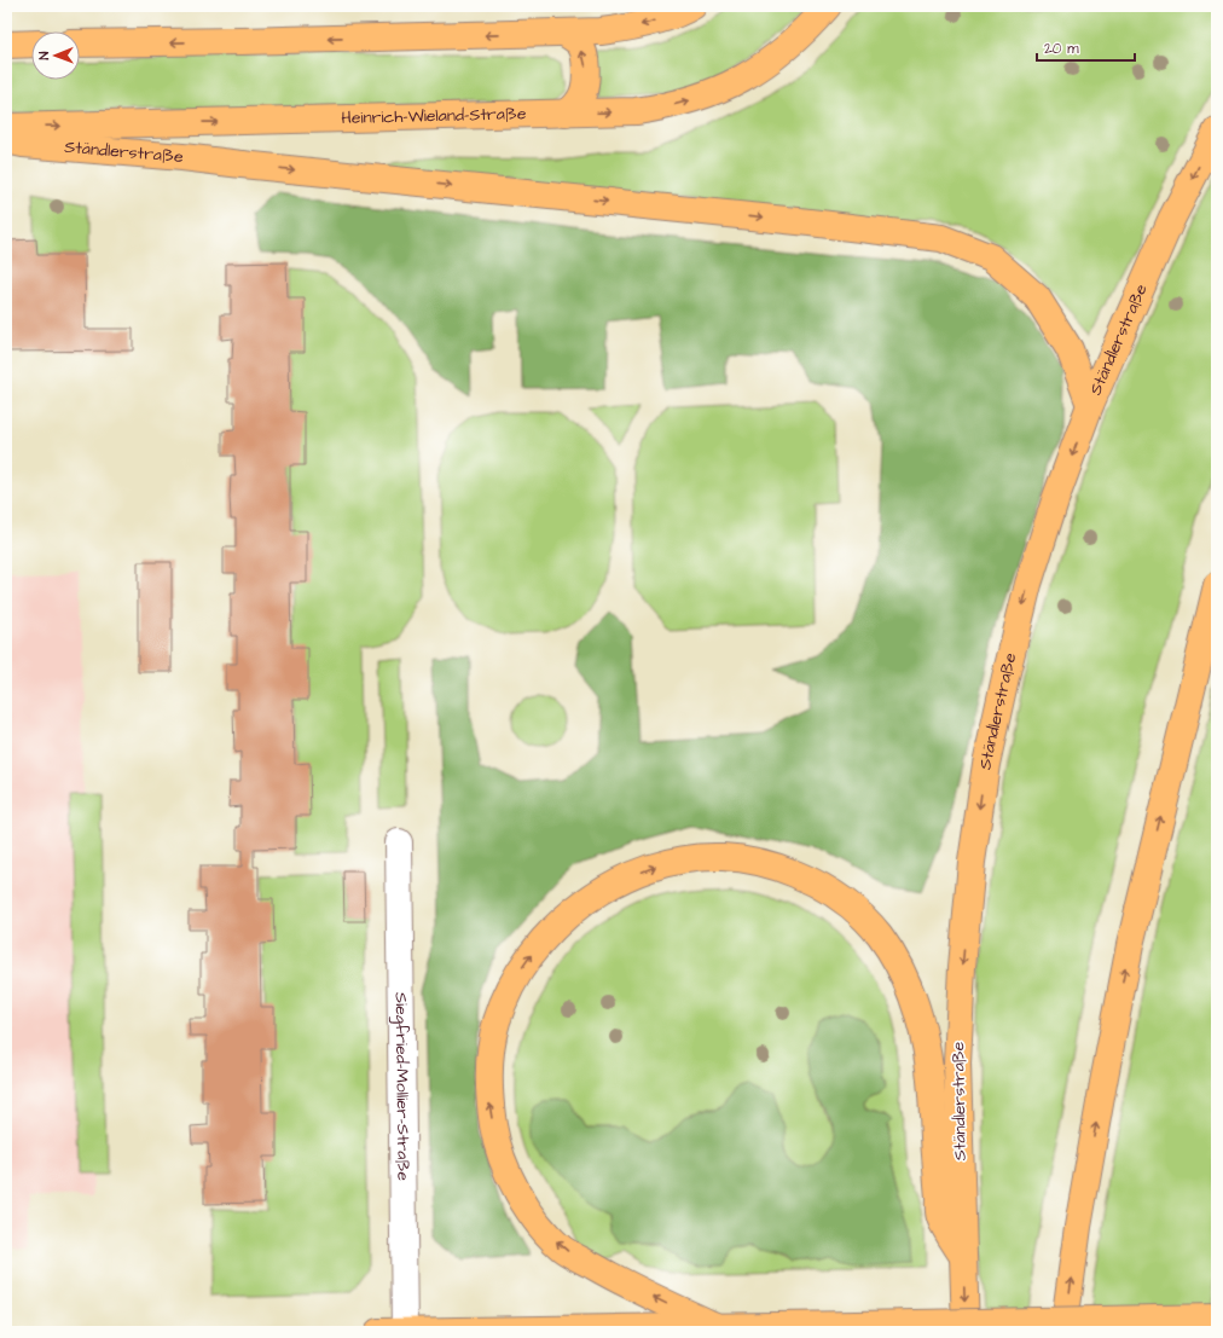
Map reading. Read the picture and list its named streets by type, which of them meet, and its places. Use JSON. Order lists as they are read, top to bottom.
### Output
{
  "streets": {
    "main road": ["Heinrich-Wieland-Straße", "Ständlerstraße"],
    "street": ["Siegfried-Mollier-Straße"]
  },
  "scale_bar": "20 m",
  "north": "left"
}
